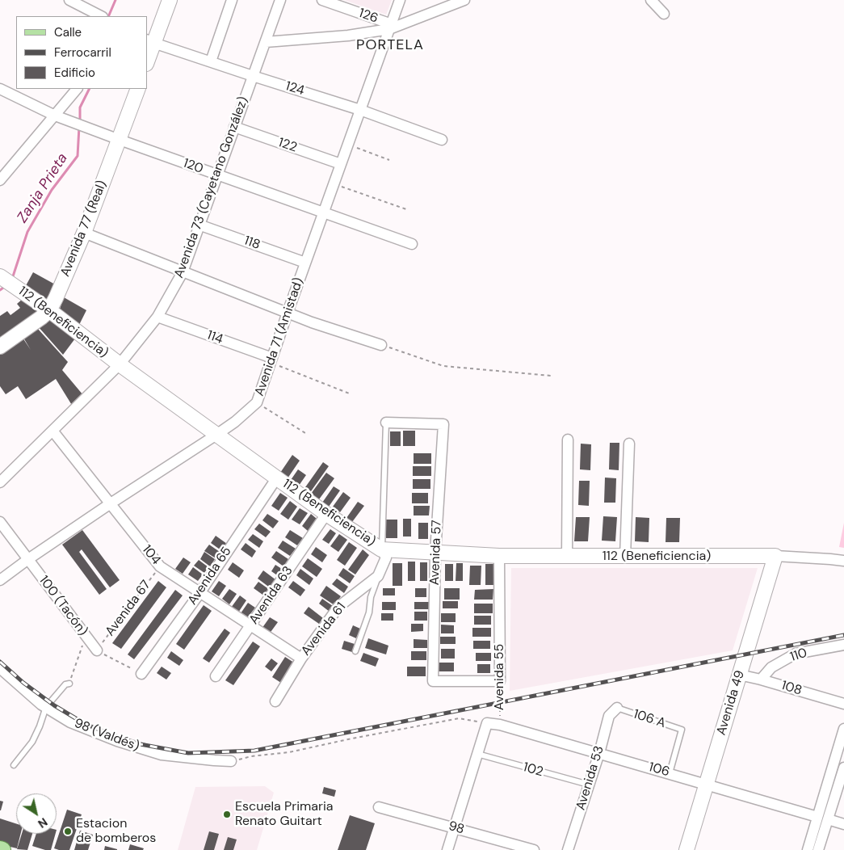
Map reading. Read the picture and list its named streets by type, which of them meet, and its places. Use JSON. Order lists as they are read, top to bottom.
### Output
{
  "streets": {
    "street": [
      "126",
      "124",
      "122",
      "120",
      "Avenida 73 (Cayetano González)",
      "Avenida 77 (Real)",
      "118",
      "112 (Beneficiencia)",
      "Avenida 71 (Amistad)",
      "114",
      "Avenida 57",
      "104",
      "Avenida 65",
      "Avenida 63",
      "100 (Tacón)",
      "Avenida 61",
      "110",
      "Avenida 55",
      "108",
      "Avenida 49",
      "98 (Valdés)",
      "106",
      "Avenida 53",
      "98"
    ],
    "lane": ["106 A", "102"],
    "path": ["Avenida 67"]
  },
  "crossings": [
    ["126", "Avenida 71 (Amistad)"],
    ["124", "Avenida 73 (Cayetano González)"],
    ["124", "Avenida 71 (Amistad)"],
    ["122", "Avenida 73 (Cayetano González)"],
    ["122", "Avenida 71 (Amistad)"],
    ["120", "Avenida 73 (Cayetano González)"],
    ["120", "Avenida 77 (Real)"],
    ["120", "Avenida 71 (Amistad)"],
    ["Avenida 73 (Cayetano González)", "118"],
    ["Avenida 73 (Cayetano González)", "112 (Beneficiencia)"],
    ["Avenida 73 (Cayetano González)", "114"],
    ["Avenida 73 (Cayetano González)", "104"],
    ["Avenida 77 (Real)", "112 (Beneficiencia)"],
    ["118", "Avenida 71 (Amistad)"],
    ["112 (Beneficiencia)", "Avenida 71 (Amistad)"],
    ["112 (Beneficiencia)", "Avenida 57"],
    ["112 (Beneficiencia)", "Avenida 65"],
    ["112 (Beneficiencia)", "Avenida 63"],
    ["112 (Beneficiencia)", "Avenida 61"],
    ["112 (Beneficiencia)", "Avenida 55"],
    ["112 (Beneficiencia)", "Avenida 49"],
    ["Avenida 71 (Amistad)", "114"],
    ["Avenida 71 (Amistad)", "104"],
    ["Avenida 71 (Amistad)", "100 (Tacón)"],
    ["Avenida 57", "Avenida 61"],
    ["Avenida 57", "Avenida 55"],
    ["104", "Avenida 65"],
    ["104", "Avenida 63"],
    ["104", "Avenida 67"],
    ["104", "Avenida 61"],
    ["100 (Tacón)", "Avenida 67"],
    ["110", "108"],
    ["Avenida 55", "102"],
    ["Avenida 55", "106"],
    ["Avenida 55", "98"],
    ["108", "Avenida 49"],
    ["Avenida 49", "106"],
    ["106 A", "106"],
    ["106 A", "Avenida 53"],
    ["102", "Avenida 53"],
    ["106", "Avenida 53"]
  ],
  "districts": ["PORTELA"],
  "water": ["Zanja Prieta"],
  "places": ["Escuela Primaria Renato Guitart", "Estacion de bomberos"],
  "legend": ["Calle", "Ferrocarril", "Edificio"],
  "north": "bottom right"
}
